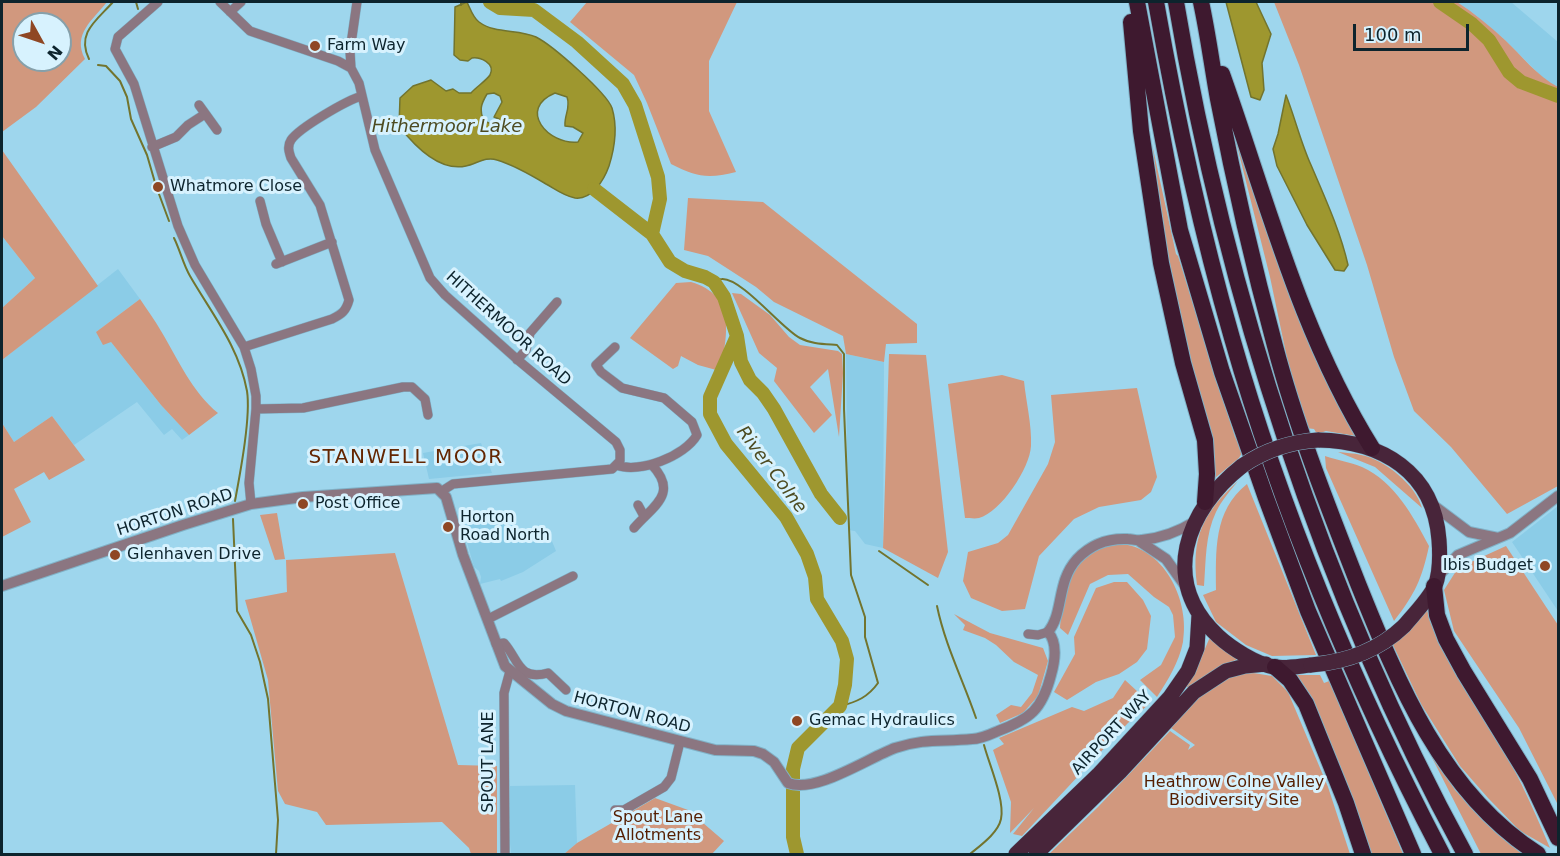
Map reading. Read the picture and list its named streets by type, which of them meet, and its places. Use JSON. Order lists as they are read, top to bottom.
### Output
{
  "streets": {
    "highway": ["AIRPORT WAY"],
    "street": ["HITHERMOOR ROAD", "HORTON ROAD", "SPOUT LANE"]
  },
  "crossings": [
    ["HORTON ROAD", "SPOUT LANE"]
  ],
  "districts": ["STANWELL MOOR"],
  "water": ["Hithermoor Lake", "River Colne"],
  "parks": ["Heathrow Colne Valley Biodiversity Site", "Spout Lane Allotments"],
  "places": [
    "Farm Way",
    "Whatmore Close",
    "Post Office",
    "Horton Road North",
    "Glenhaven Drive",
    "Ibis Budget",
    "Gemac Hydraulics"
  ],
  "scale_bar": "100 m",
  "north": "bottom right"
}
